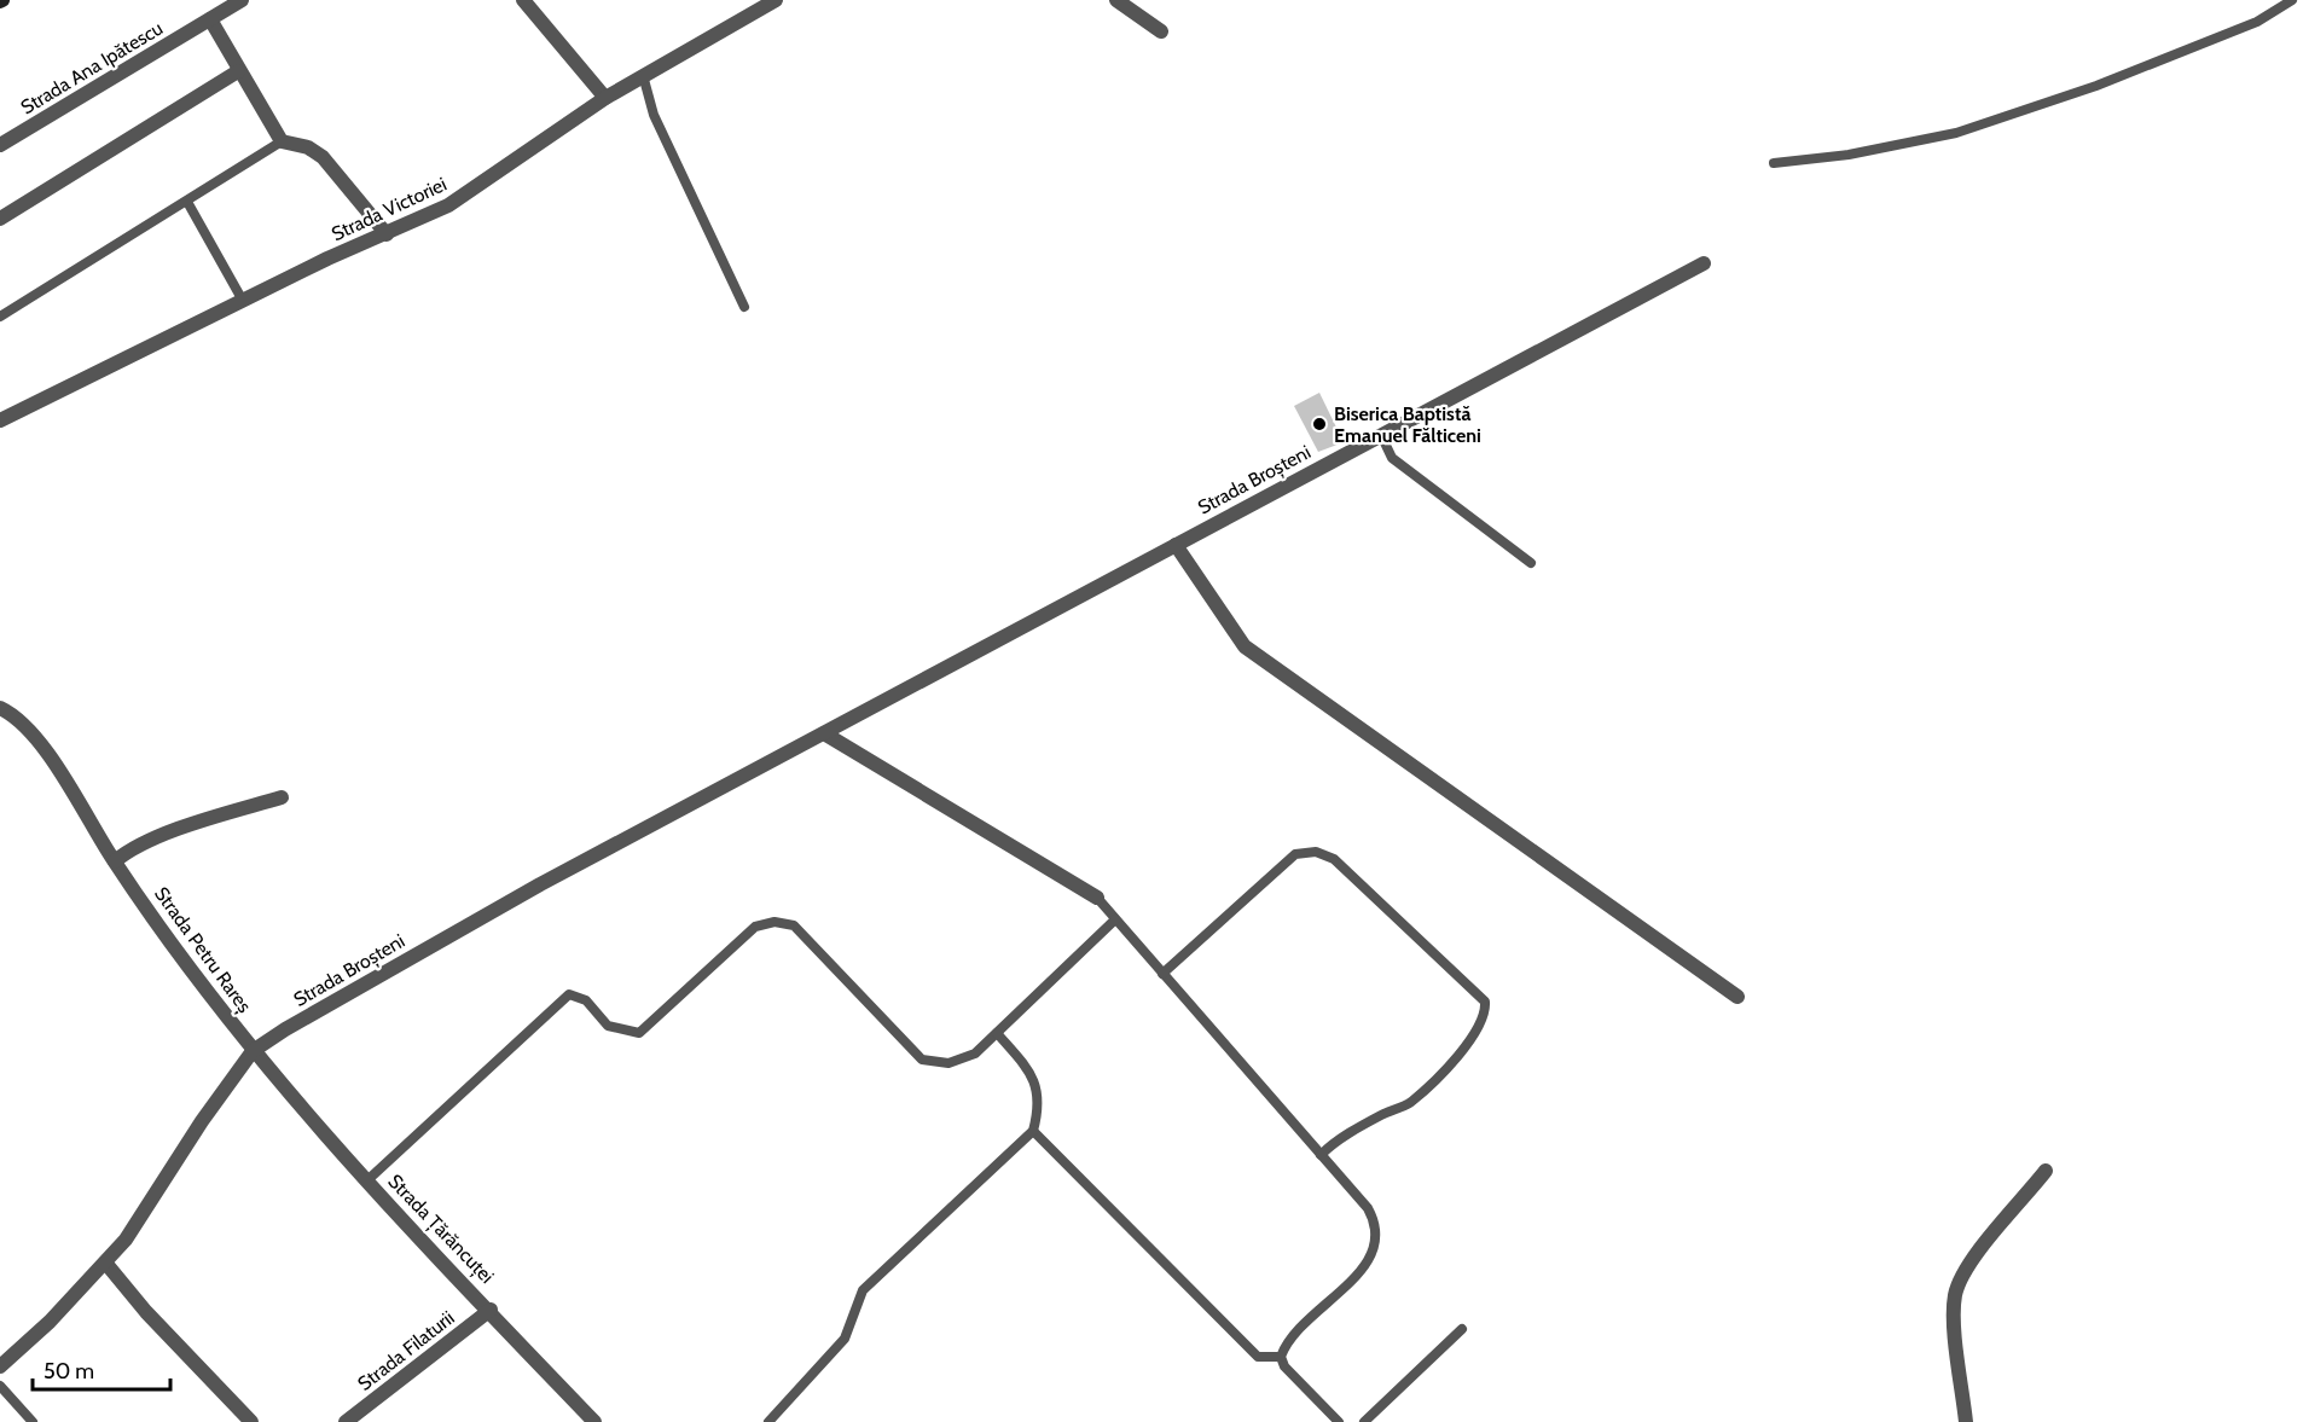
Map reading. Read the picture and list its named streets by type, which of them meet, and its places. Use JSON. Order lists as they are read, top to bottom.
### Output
{
  "streets": {
    "street": [
      "Strada Ana Ipătescu",
      "Strada Victoriei",
      "Strada Broșteni",
      "Strada Petru Rareș",
      "Strada Țărăncuței",
      "Strada Filaturii"
    ]
  },
  "crossings": [
    ["Strada Broșteni", "Strada Petru Rareș"],
    ["Strada Broșteni", "Strada Țărăncuței"],
    ["Strada Petru Rareș", "Strada Țărăncuței"],
    ["Strada Țărăncuței", "Strada Filaturii"]
  ],
  "places": ["Biserica Baptistă Emanuel Fălticeni"],
  "scale_bar": "50 m"
}
